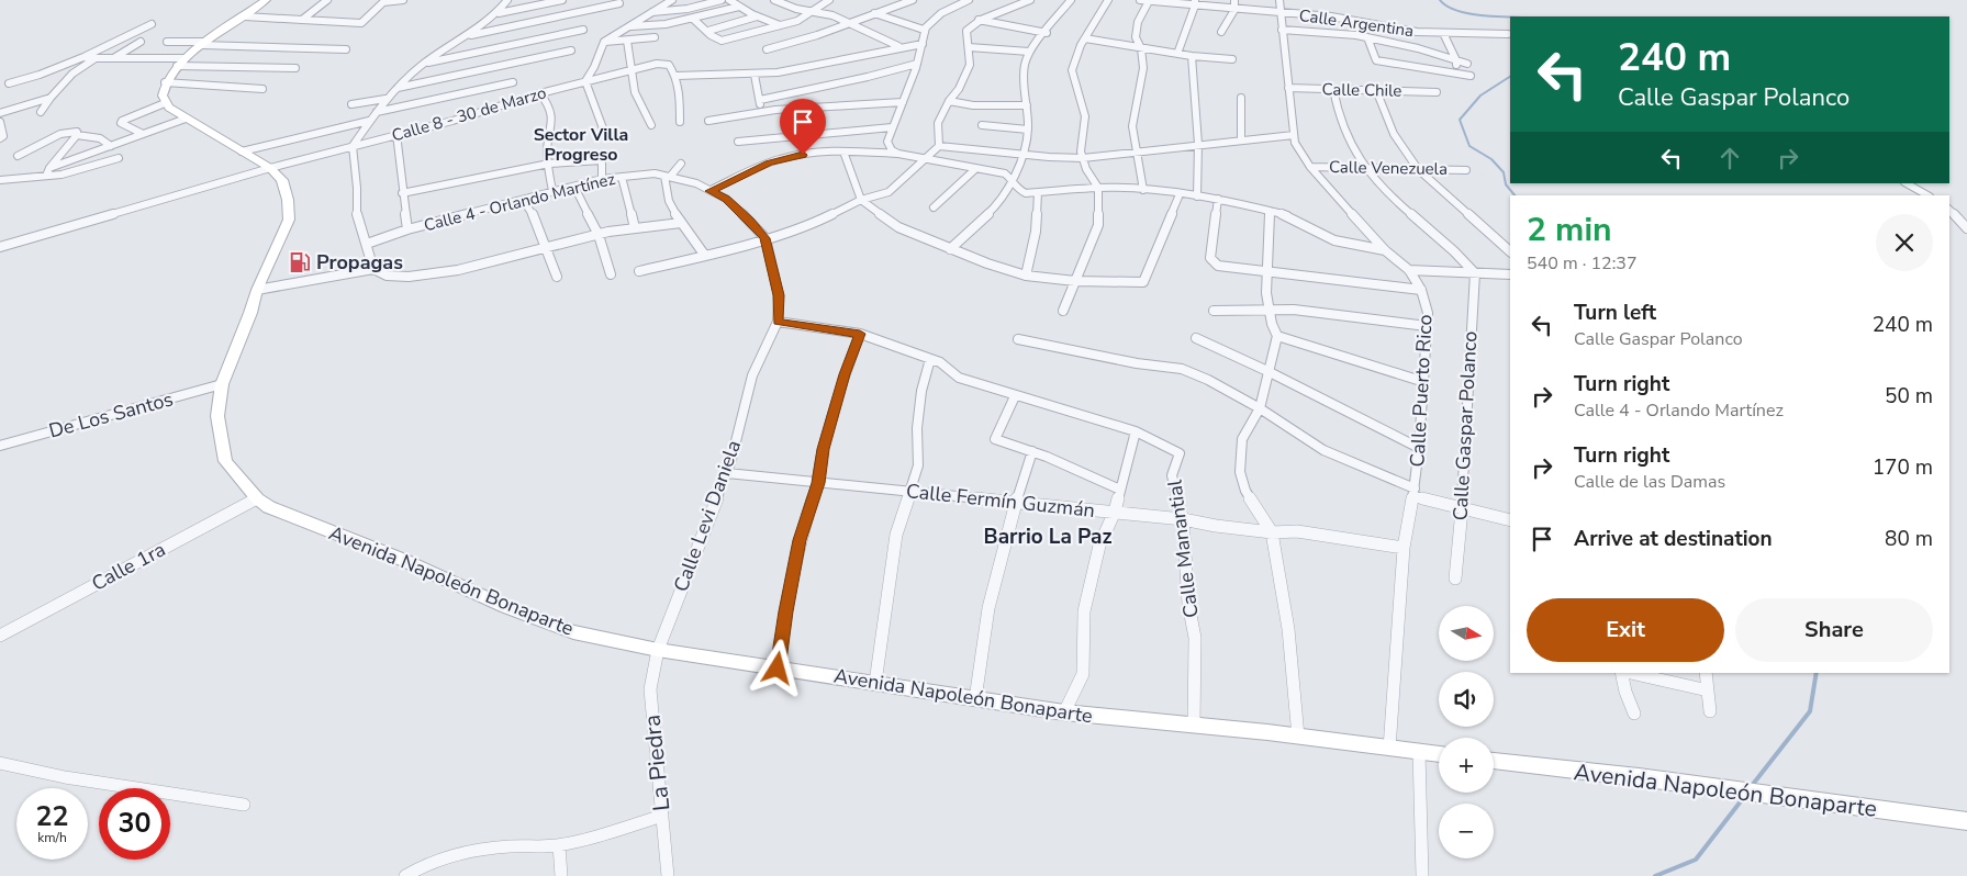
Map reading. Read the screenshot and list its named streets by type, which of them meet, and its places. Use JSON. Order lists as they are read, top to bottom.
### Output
{
  "streets": {
    "main road": ["Avenida Napoleón Bonaparte"],
    "street": [
      "Calle Argentina",
      "Calle Chile",
      "Calle 8 - 30 de Marzo",
      "Calle Venezuela",
      "Calle 4 - Orlando Martínez",
      "Calle Puerto Rico",
      "De Los Santos",
      "Calle Gaspar Polanco",
      "Calle Fermín Guzmán",
      "Calle Levi Daniela",
      "Calle Manantial",
      "Calle 1ra",
      "La Piedra"
    ]
  },
  "crossings": [
    ["Calle Argentina", "Calle Puerto Rico"],
    ["Calle Chile", "Calle Puerto Rico"],
    ["Calle 8 - 30 de Marzo", "Avenida Napoleón Bonaparte"],
    ["Calle Venezuela", "Calle Puerto Rico"],
    ["Calle 4 - Orlando Martínez", "Calle Levi Daniela"],
    ["Calle Puerto Rico", "Calle Fermín Guzmán"],
    ["Calle Puerto Rico", "Avenida Napoleón Bonaparte"],
    ["De Los Santos", "Avenida Napoleón Bonaparte"],
    ["Calle Fermín Guzmán", "Calle Levi Daniela"],
    ["Calle Fermín Guzmán", "Calle Manantial"],
    ["Calle Levi Daniela", "Avenida Napoleón Bonaparte"],
    ["Calle Levi Daniela", "La Piedra"],
    ["Calle Manantial", "Avenida Napoleón Bonaparte"],
    ["Calle 1ra", "Avenida Napoleón Bonaparte"],
    ["Avenida Napoleón Bonaparte", "La Piedra"]
  ],
  "districts": ["Sector Villa Progreso", "Barrio La Paz"],
  "places": {
    "fuel station": ["Propagas"]
  },
  "north": "right",
  "page": {
    "turn": ["240 m", "Calle Gaspar Polanco"],
    "heading": ["2 min", "540 m · 12:37"],
    "list": [
      {
        "name": "Turn left",
        "note": "Calle Gaspar Polanco",
        "value": "240 m"
      },
      {
        "name": "Turn right",
        "note": "Calle 4 - Orlando Martínez",
        "value": "50 m"
      },
      {
        "name": "Turn right",
        "note": "Calle de las Damas",
        "value": "170 m"
      },
      {
        "name": "Arrive at destination",
        "value": "80 m"
      }
    ],
    "buttons": ["Exit", "Share"],
    "map_buttons": ["+", "−"],
    "speed": "22 km/h",
    "limit": "30"
  }
}
